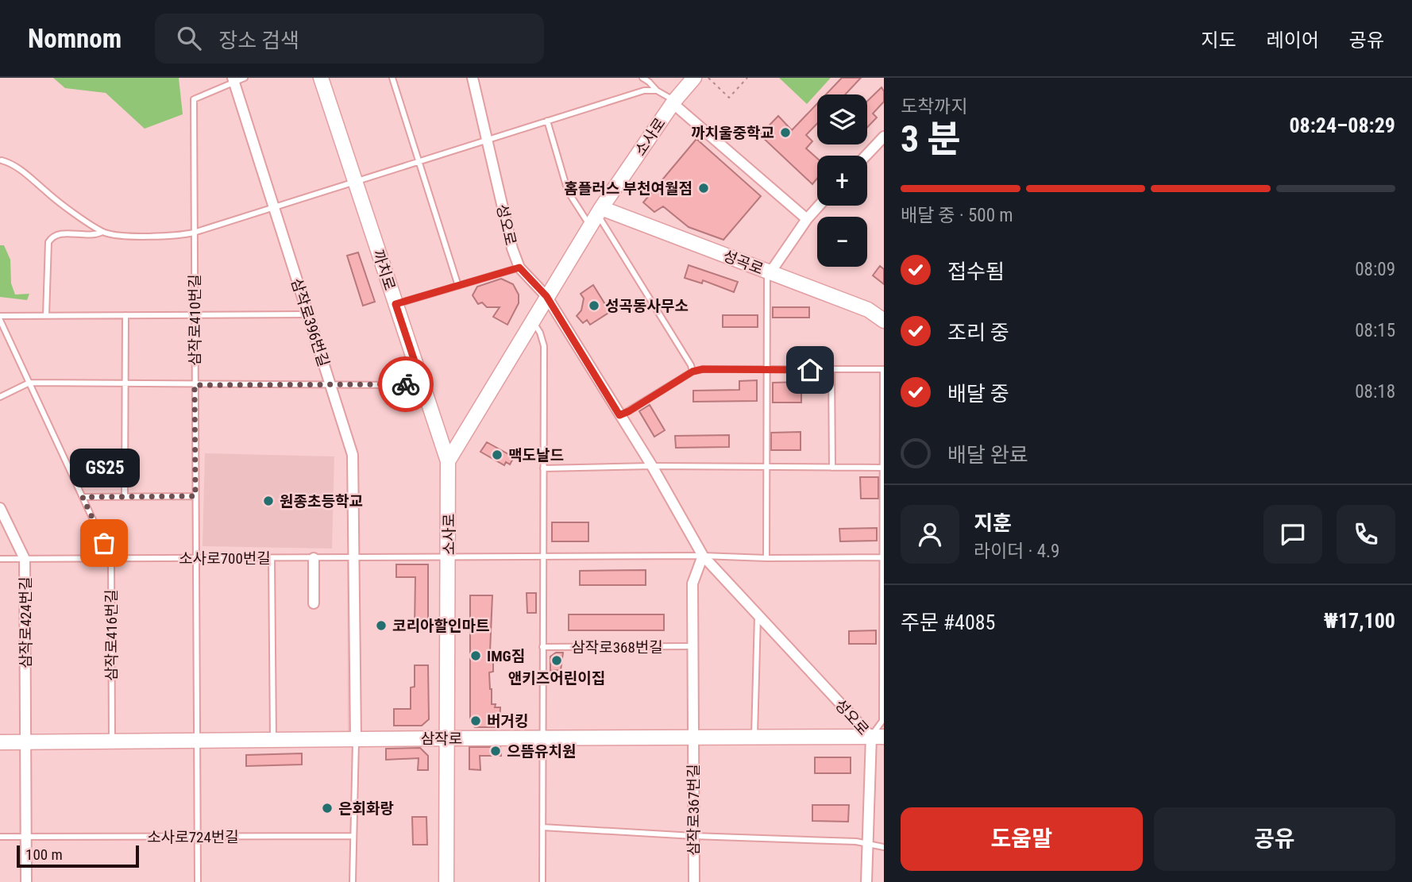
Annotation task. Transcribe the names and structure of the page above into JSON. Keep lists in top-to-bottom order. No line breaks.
{"streets":{"street":["소사로","성오로","성곡로","까치로","삼작로396번길","삼작로424번길","삼작로","삼작로367번길"],"lane":["삼작로410번길","소사로700번길","삼작로416번길","삼작로368번길","소사로724번길"]},"crossings":[["소사로","성오로"],["소사로","성곡로"],["소사로","까치로"],["소사로","소사로700번길"],["소사로","삼작로"],["성오로","소사로700번길"],["성오로","삼작로"],["삼작로410번길","삼작로396번길"],["삼작로410번길","소사로700번길"],["삼작로410번길","삼작로"],["삼작로410번길","소사로724번길"],["삼작로396번길","소사로700번길"],["삼작로396번길","삼작로"],["소사로700번길","삼작로424번길"],["소사로700번길","삼작로416번길"],["삼작로424번길","삼작로"],["삼작로424번길","소사로724번길"],["삼작로416번길","삼작로"],["삼작로","삼작로367번길"]],"places":["까치울중학교","홈플러스 부천여월점","성곡동사무소","맥도날드","원종초등학교","GS25","코리아할인마트","IMG짐","앤키즈어린이집","버거킹","으뜸유치원","은회화랑"],"scale_bar":"100 m","page":{"header":"Nomnom","search":"장소 검색","nav":["지도","레이어","공유"],"heading":["3 분","도착까지","08:24–08:29"],"panel":["지훈","라이더 · 4.9","주문 #4085","₩17,100"],"map_buttons":["+","−"],"bar":"배달 중 · 500 m","list":[["접수됨","08:09"],["조리 중","08:15"],["배달 중","08:18"],"배달 완료"],"bubble":"GS25","buttons":["도움말","공유"],"scale":"100 m"}}
